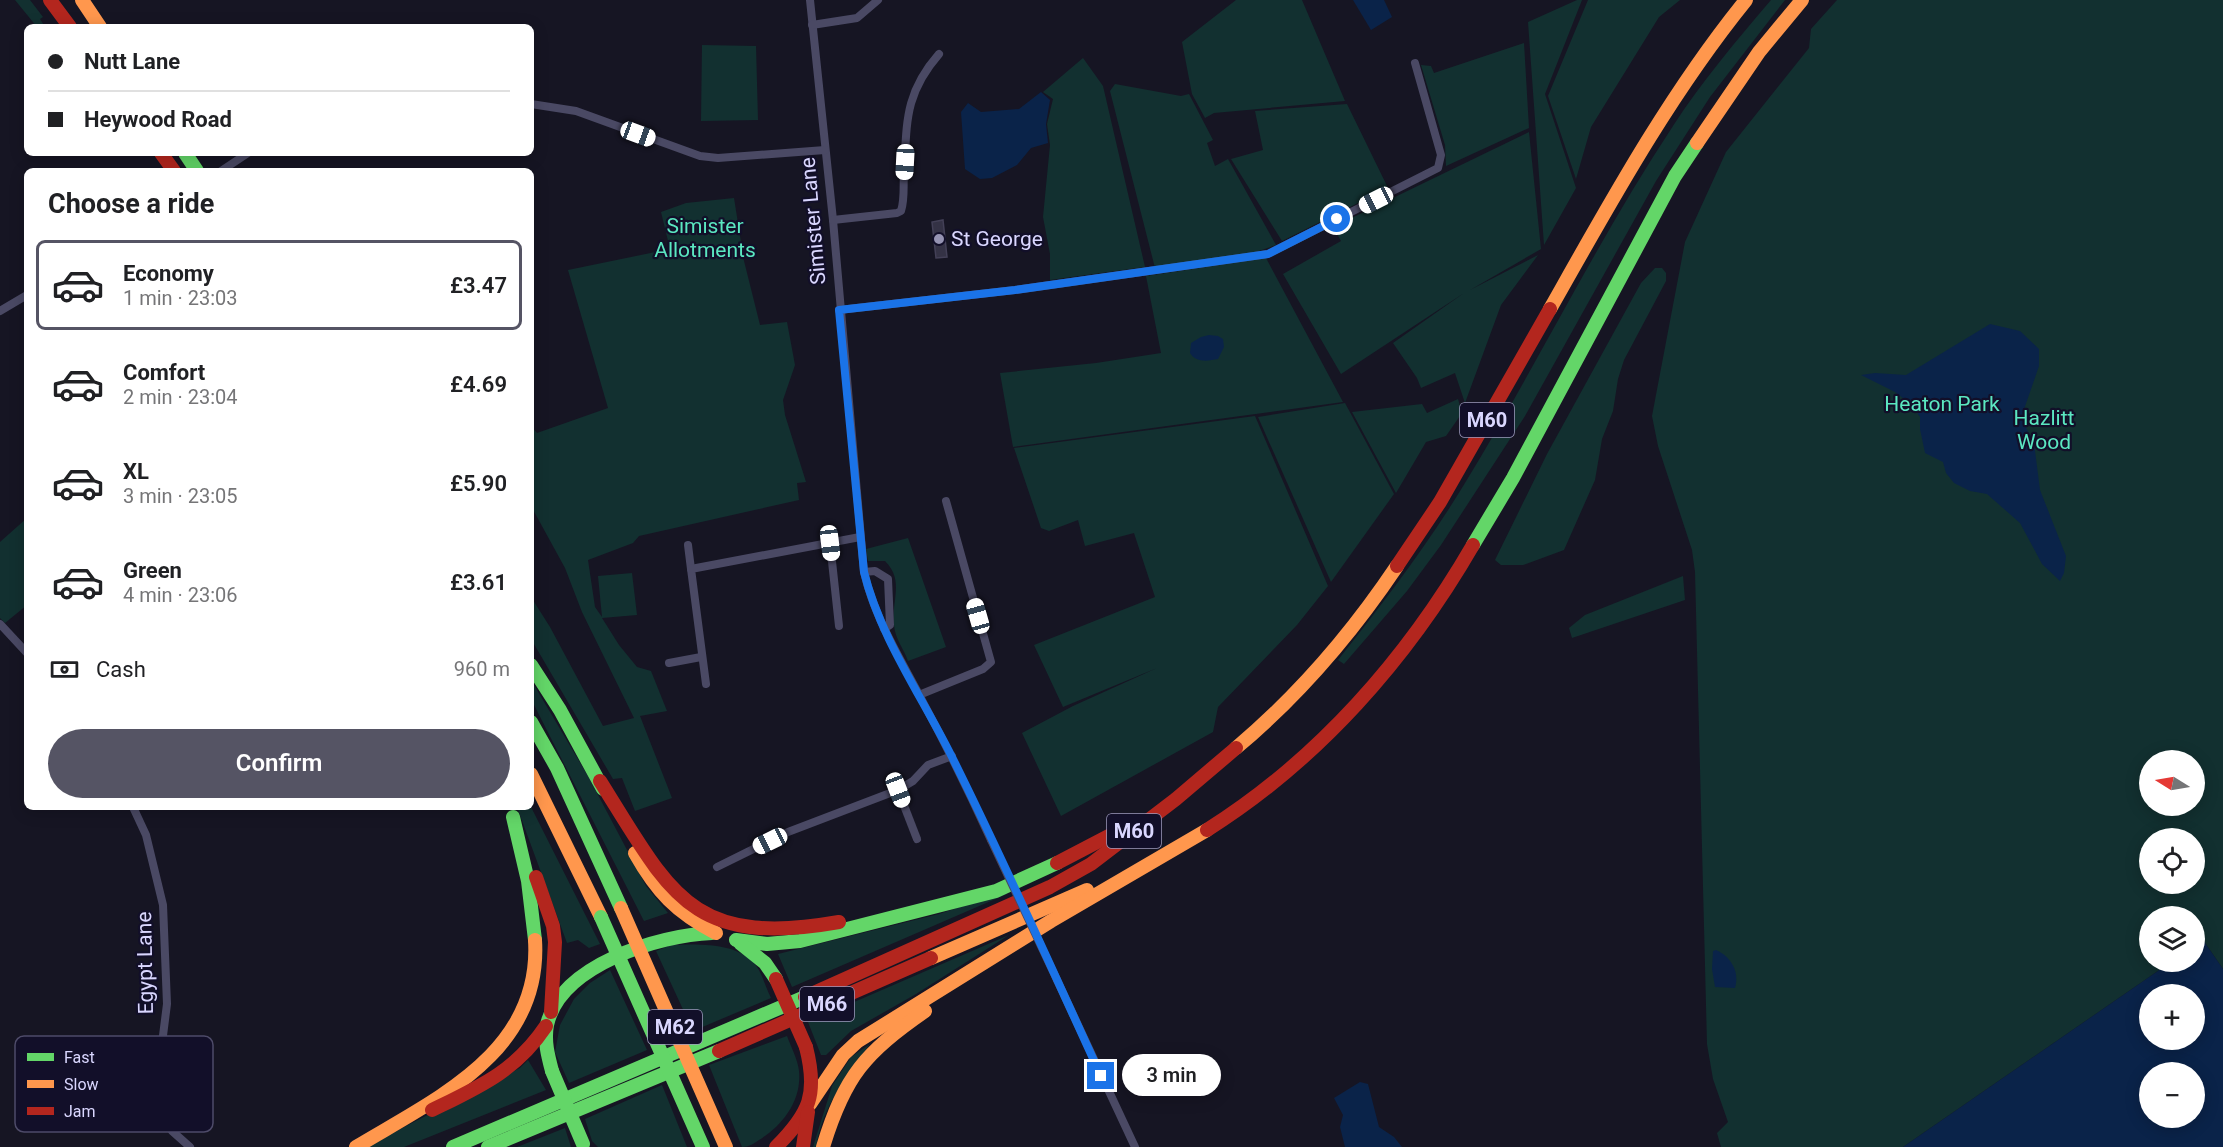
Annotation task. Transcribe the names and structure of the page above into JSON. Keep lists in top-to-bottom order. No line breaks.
{"streets":{"highway":["M60","M66","M62"],"street":["Simister Lane","Egypt Lane"]},"crossings":[["M60","M66"]],"parks":["Simister Allotments","Heaton Park","Hazlitt Wood"],"places":["St George"],"legend":["Fast","Slow","Jam"],"north":"left","page":{"banner":["Nutt Lane","Heywood Road"],"heading":"Choose a ride","list":[{"name":"Economy","note":"1 min · 23:03","value":"£3.47"},{"name":"Comfort","note":"2 min · 23:04","value":"£4.69"},{"name":"XL","note":"3 min · 23:05","value":"£5.90"},{"name":"Green","note":"4 min · 23:06","value":"£3.61"}],"pay":["Cash","960 m"],"buttons":"Confirm","map_buttons":["+","−"],"bubble":"3 min"}}
